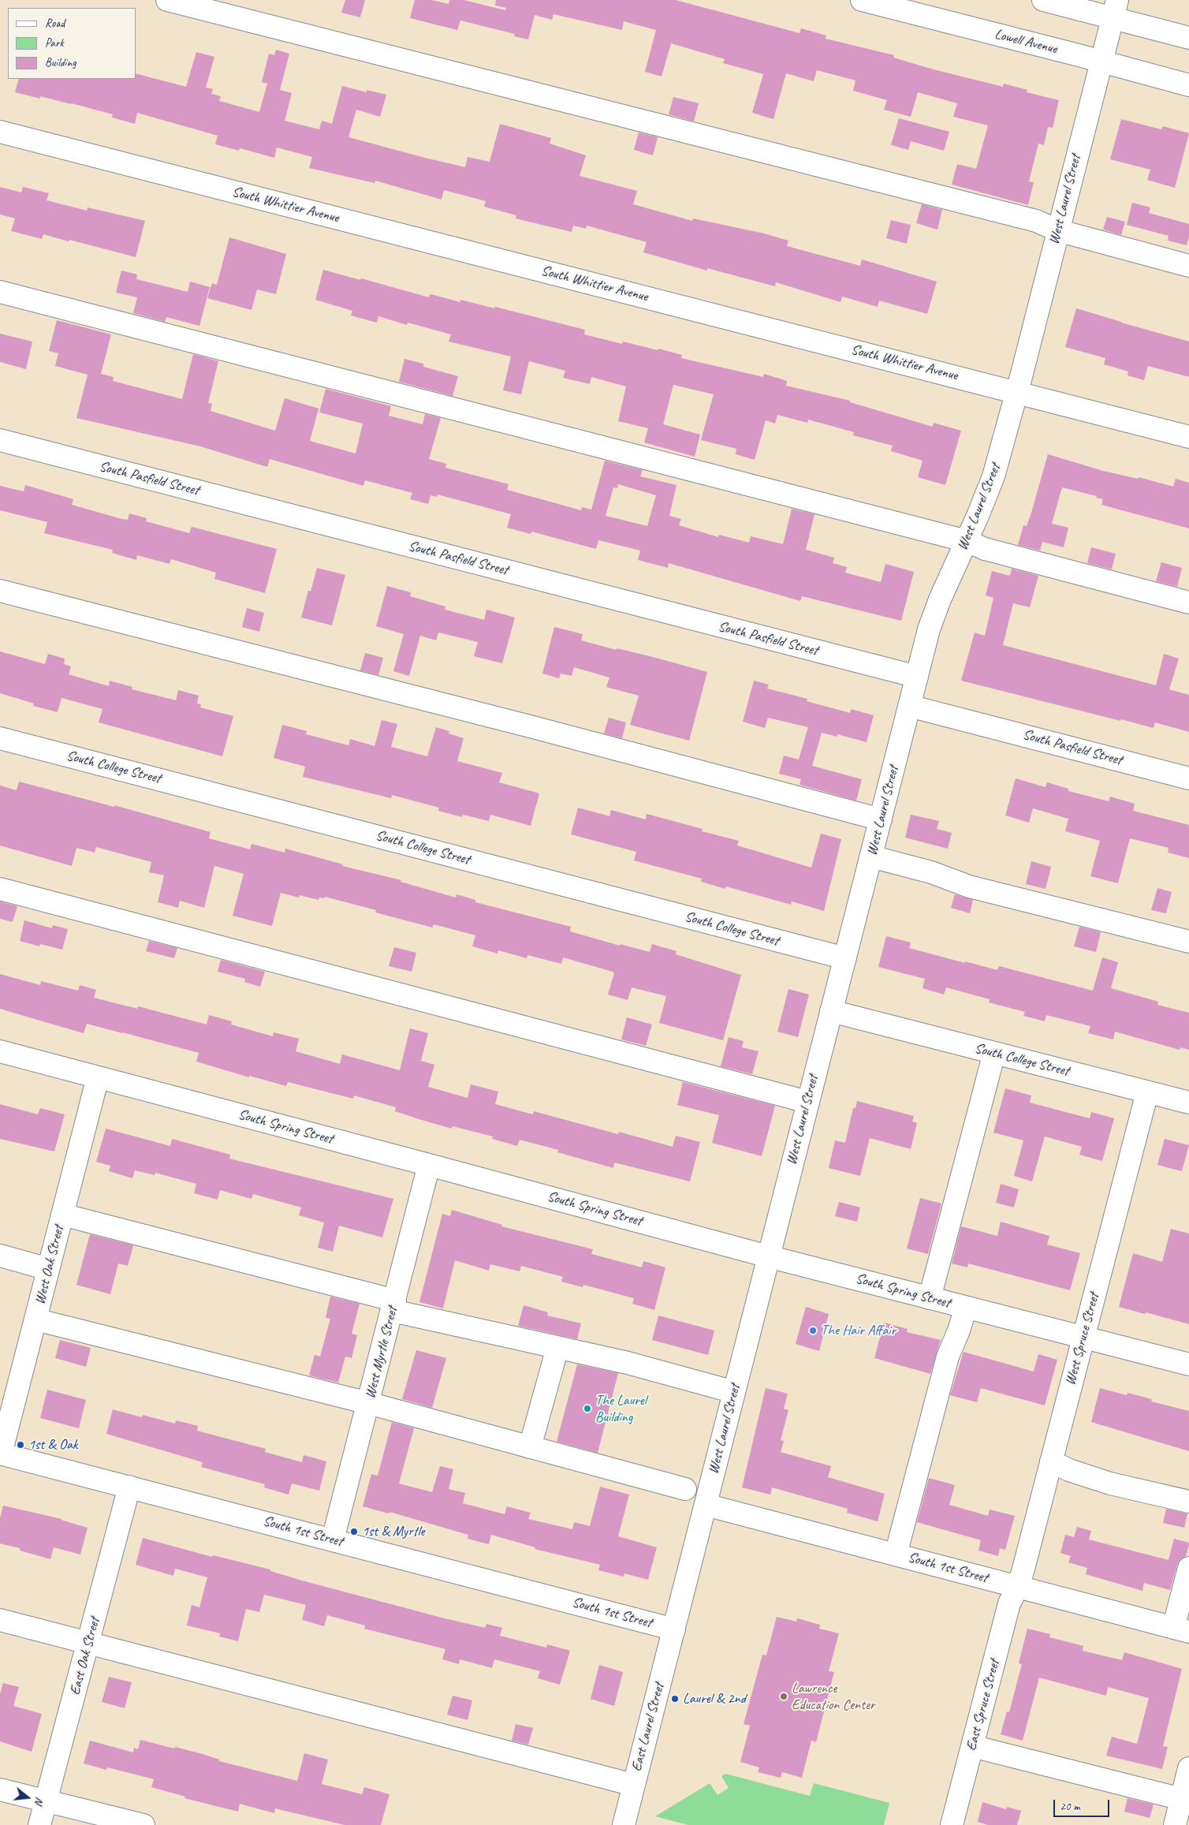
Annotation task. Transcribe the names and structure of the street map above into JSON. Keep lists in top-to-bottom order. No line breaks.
{"streets":{"street":["Lowell Avenue","West Laurel Street","South Whittier Avenue","South Pasfield Street","South College Street","South Spring Street","West Oak Street","West Spruce Street","West Myrtle Street","South 1st Street","East Oak Street","East Spruce Street","East Laurel Street"]},"crossings":[["Lowell Avenue","West Laurel Street"],["West Laurel Street","South Whittier Avenue"],["West Laurel Street","South Pasfield Street"],["West Laurel Street","South College Street"],["West Laurel Street","South Spring Street"],["West Laurel Street","South 1st Street"],["West Laurel Street","East Laurel Street"],["South College Street","West Spruce Street"],["South Spring Street","West Oak Street"],["South Spring Street","West Spruce Street"],["South Spring Street","West Myrtle Street"],["West Oak Street","South 1st Street"],["West Spruce Street","South 1st Street"],["West Spruce Street","East Spruce Street"],["West Myrtle Street","South 1st Street"],["South 1st Street","East Oak Street"],["South 1st Street","East Spruce Street"],["South 1st Street","East Laurel Street"]],"places":["The Hair Affair","The Laurel Building","1st & Oak","1st & Myrtle","Lawrence Education Center","Laurel & 2nd"],"legend":["Road","Park","Building"],"scale_bar":"20 m","north":"right"}
